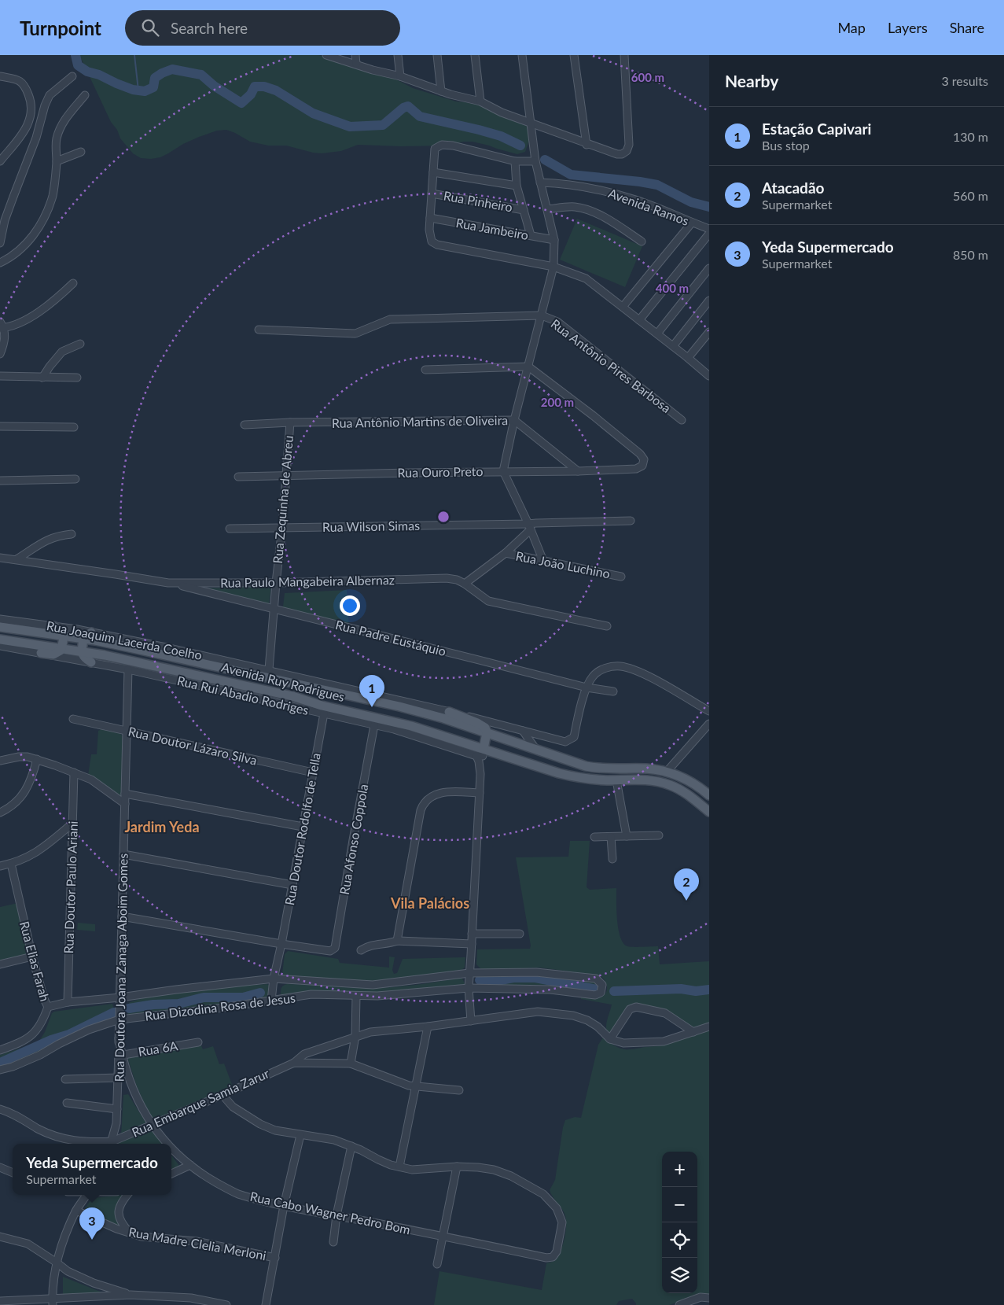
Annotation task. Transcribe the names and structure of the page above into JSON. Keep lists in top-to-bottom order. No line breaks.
{"streets":{"main road":["Avenida Ruy Rodrigues"],"street":["Rua Pinheiro","Avenida Ramos","Rua Jambeiro","Rua Antônio Pires Barbosa","Rua Antônio Martins de Oliveira","Rua Ouro Preto","Rua Zequinha de Abreu","Rua Wilson Simas","Rua João Luchino","Rua Paulo Mangabeira Albernaz","Rua Padre Eustáquio","Rua Joaquim Lacerda Coelho","Rua Rui Abadio Rodriges","Rua Doutor Lázaro Silva","Rua Doutor Rodolfo de Tella","Rua Afonso Coppola","Rua Doutor Paulo Ariani","Rua Elias Farah","Rua Doutora Joana Zanaga Aboim Gomes","Rua Dizodina Rosa de Jesus","Rua 6A","Rua Embarque Samia Zarur","Rua Cabo Wagner Pedro Bom","Rua Madre Clelia Merloni"]},"crossings":[["Rua Antônio Martins de Oliveira","Rua Ouro Preto"],["Rua Antônio Martins de Oliveira","Rua Zequinha de Abreu"],["Rua Ouro Preto","Rua Zequinha de Abreu"],["Rua Zequinha de Abreu","Rua Wilson Simas"],["Rua Zequinha de Abreu","Rua Paulo Mangabeira Albernaz"],["Rua Zequinha de Abreu","Rua Padre Eustáquio"],["Rua Zequinha de Abreu","Rua Joaquim Lacerda Coelho"],["Rua Paulo Mangabeira Albernaz","Rua Padre Eustáquio"],["Rua Padre Eustáquio","Rua Joaquim Lacerda Coelho"],["Avenida Ruy Rodrigues","Rua Rui Abadio Rodriges"],["Rua Rui Abadio Rodriges","Rua Doutor Rodolfo de Tella"],["Rua Rui Abadio Rodriges","Rua Afonso Coppola"],["Rua Rui Abadio Rodriges","Rua Doutora Joana Zanaga Aboim Gomes"],["Rua Doutor Lázaro Silva","Rua Doutor Rodolfo de Tella"],["Rua Doutor Lázaro Silva","Rua Doutora Joana Zanaga Aboim Gomes"],["Rua Doutor Rodolfo de Tella","Rua Afonso Coppola"],["Rua Doutor Rodolfo de Tella","Rua Dizodina Rosa de Jesus"],["Rua Doutora Joana Zanaga Aboim Gomes","Rua Dizodina Rosa de Jesus"],["Rua Doutora Joana Zanaga Aboim Gomes","Rua 6A"],["Rua Doutora Joana Zanaga Aboim Gomes","Rua Embarque Samia Zarur"],["Rua Doutora Joana Zanaga Aboim Gomes","Rua Cabo Wagner Pedro Bom"],["Rua 6A","Rua Cabo Wagner Pedro Bom"],["Rua Embarque Samia Zarur","Rua Cabo Wagner Pedro Bom"]],"districts":["Jardim Yeda","Vila Palácios"],"page":{"header":"Turnpoint","search":"Search here","nav":["Map","Layers","Share"],"heading":["Nearby","3 results"],"list":[{"mark":"1","name":"Estação Capivari","note":"Bus stop","value":"130 m"},{"mark":"2","name":"Atacadão","note":"Supermarket","value":"560 m"},{"mark":"3","name":"Yeda Supermercado","note":"Supermarket","value":"850 m"}],"pins":["1","2","3"],"popup":["Yeda Supermercado","Supermarket"],"map_buttons":["+","−"]},"rings":["600 m","400 m","200 m"]}
